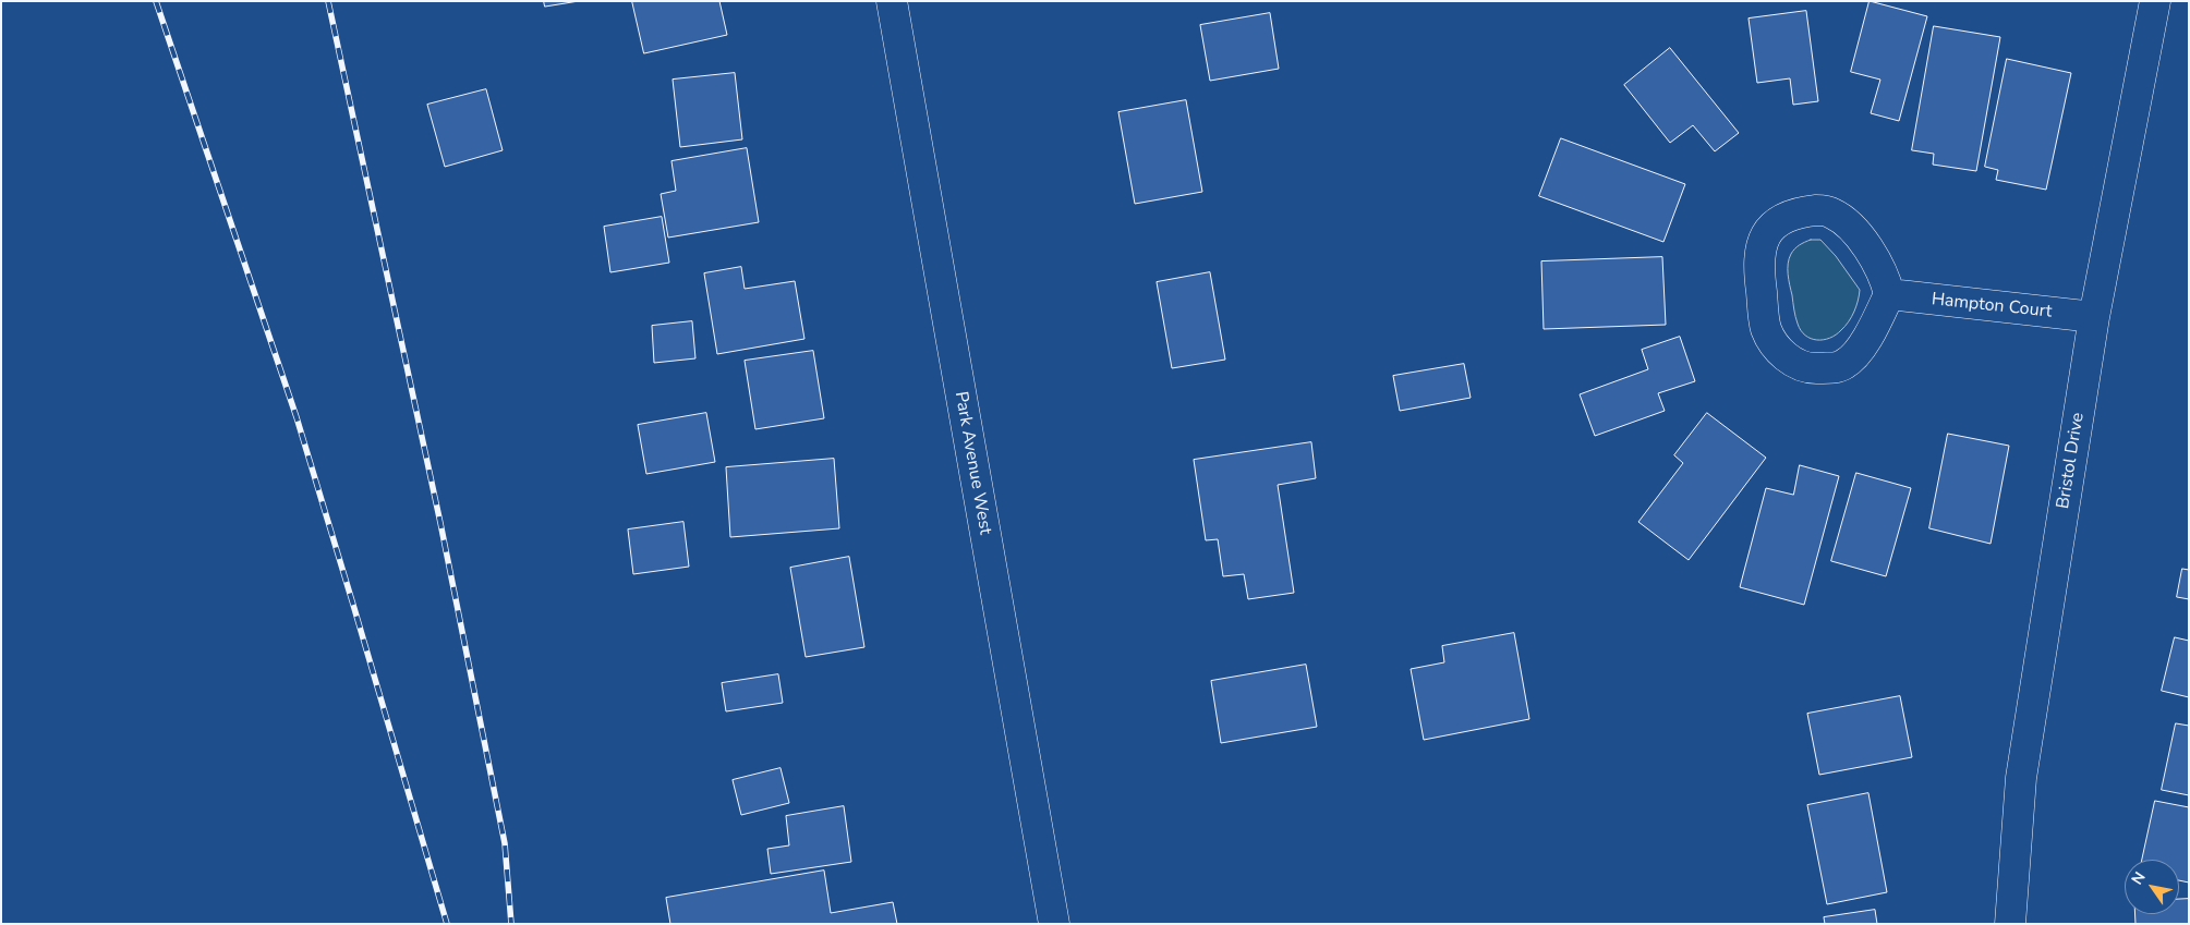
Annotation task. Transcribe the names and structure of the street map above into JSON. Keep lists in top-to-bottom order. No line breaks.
{"streets":{"street":["Hampton Court","Bristol Drive","Park Avenue West"]},"crossings":[["Hampton Court","Bristol Drive"]],"north":"top left"}
